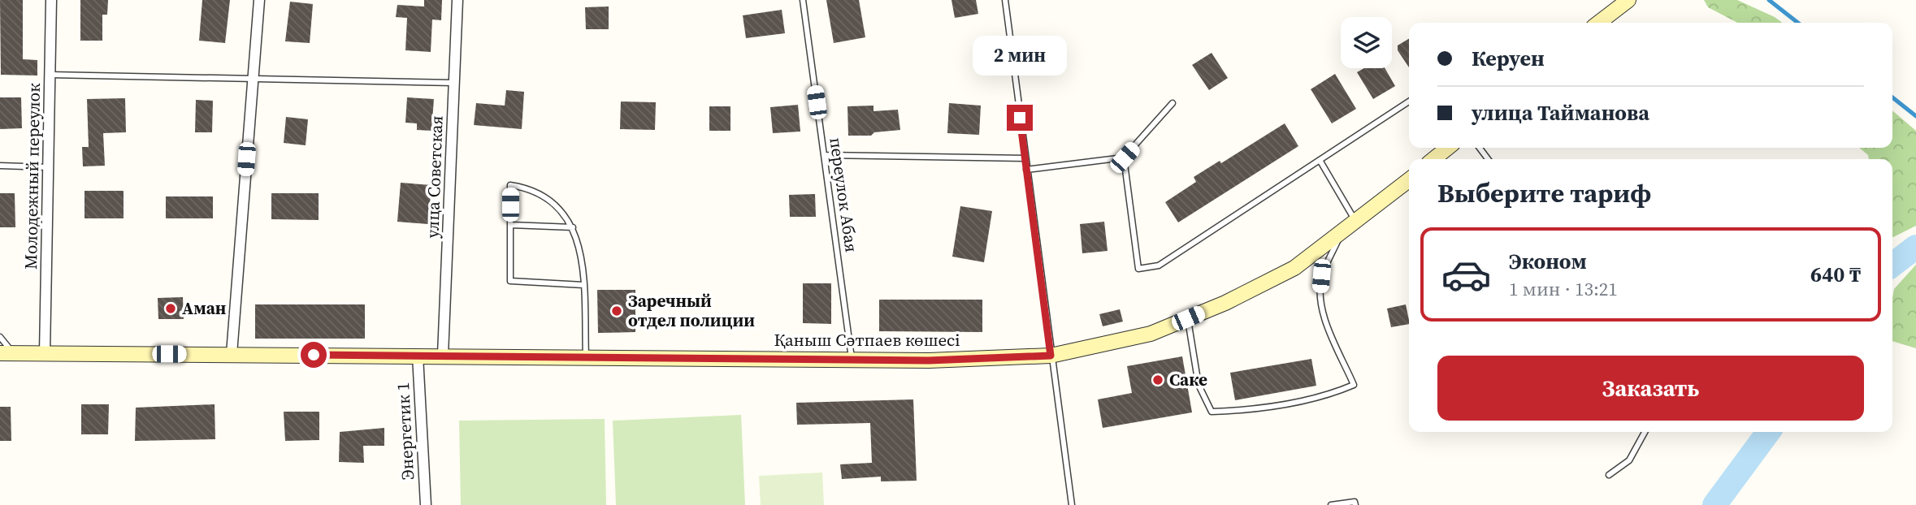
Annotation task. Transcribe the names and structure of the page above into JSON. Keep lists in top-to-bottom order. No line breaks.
{"streets":{"street":["Молодежный переулок","улца Советская","Қаныш Сәтпаев көшесі","Энергетик 1"],"lane":["переулок Абая"]},"crossings":[["Молодежный переулок","Қаныш Сәтпаев көшесі"],["улца Советская","Қаныш Сәтпаев көшесі"],["переулок Абая","Қаныш Сәтпаев көшесі"],["Қаныш Сәтпаев көшесі","Энергетик 1"]],"places":["Аман","Заречный отдел полиции","Саке"],"page":{"banner":["Керуен","улица Тайманова"],"bubble":"2 мин","heading":"Выберите тариф","list":[{"name":"Эконом","note":"1 мин · 13:21","value":"640 ₸"}],"buttons":"Заказать"}}
